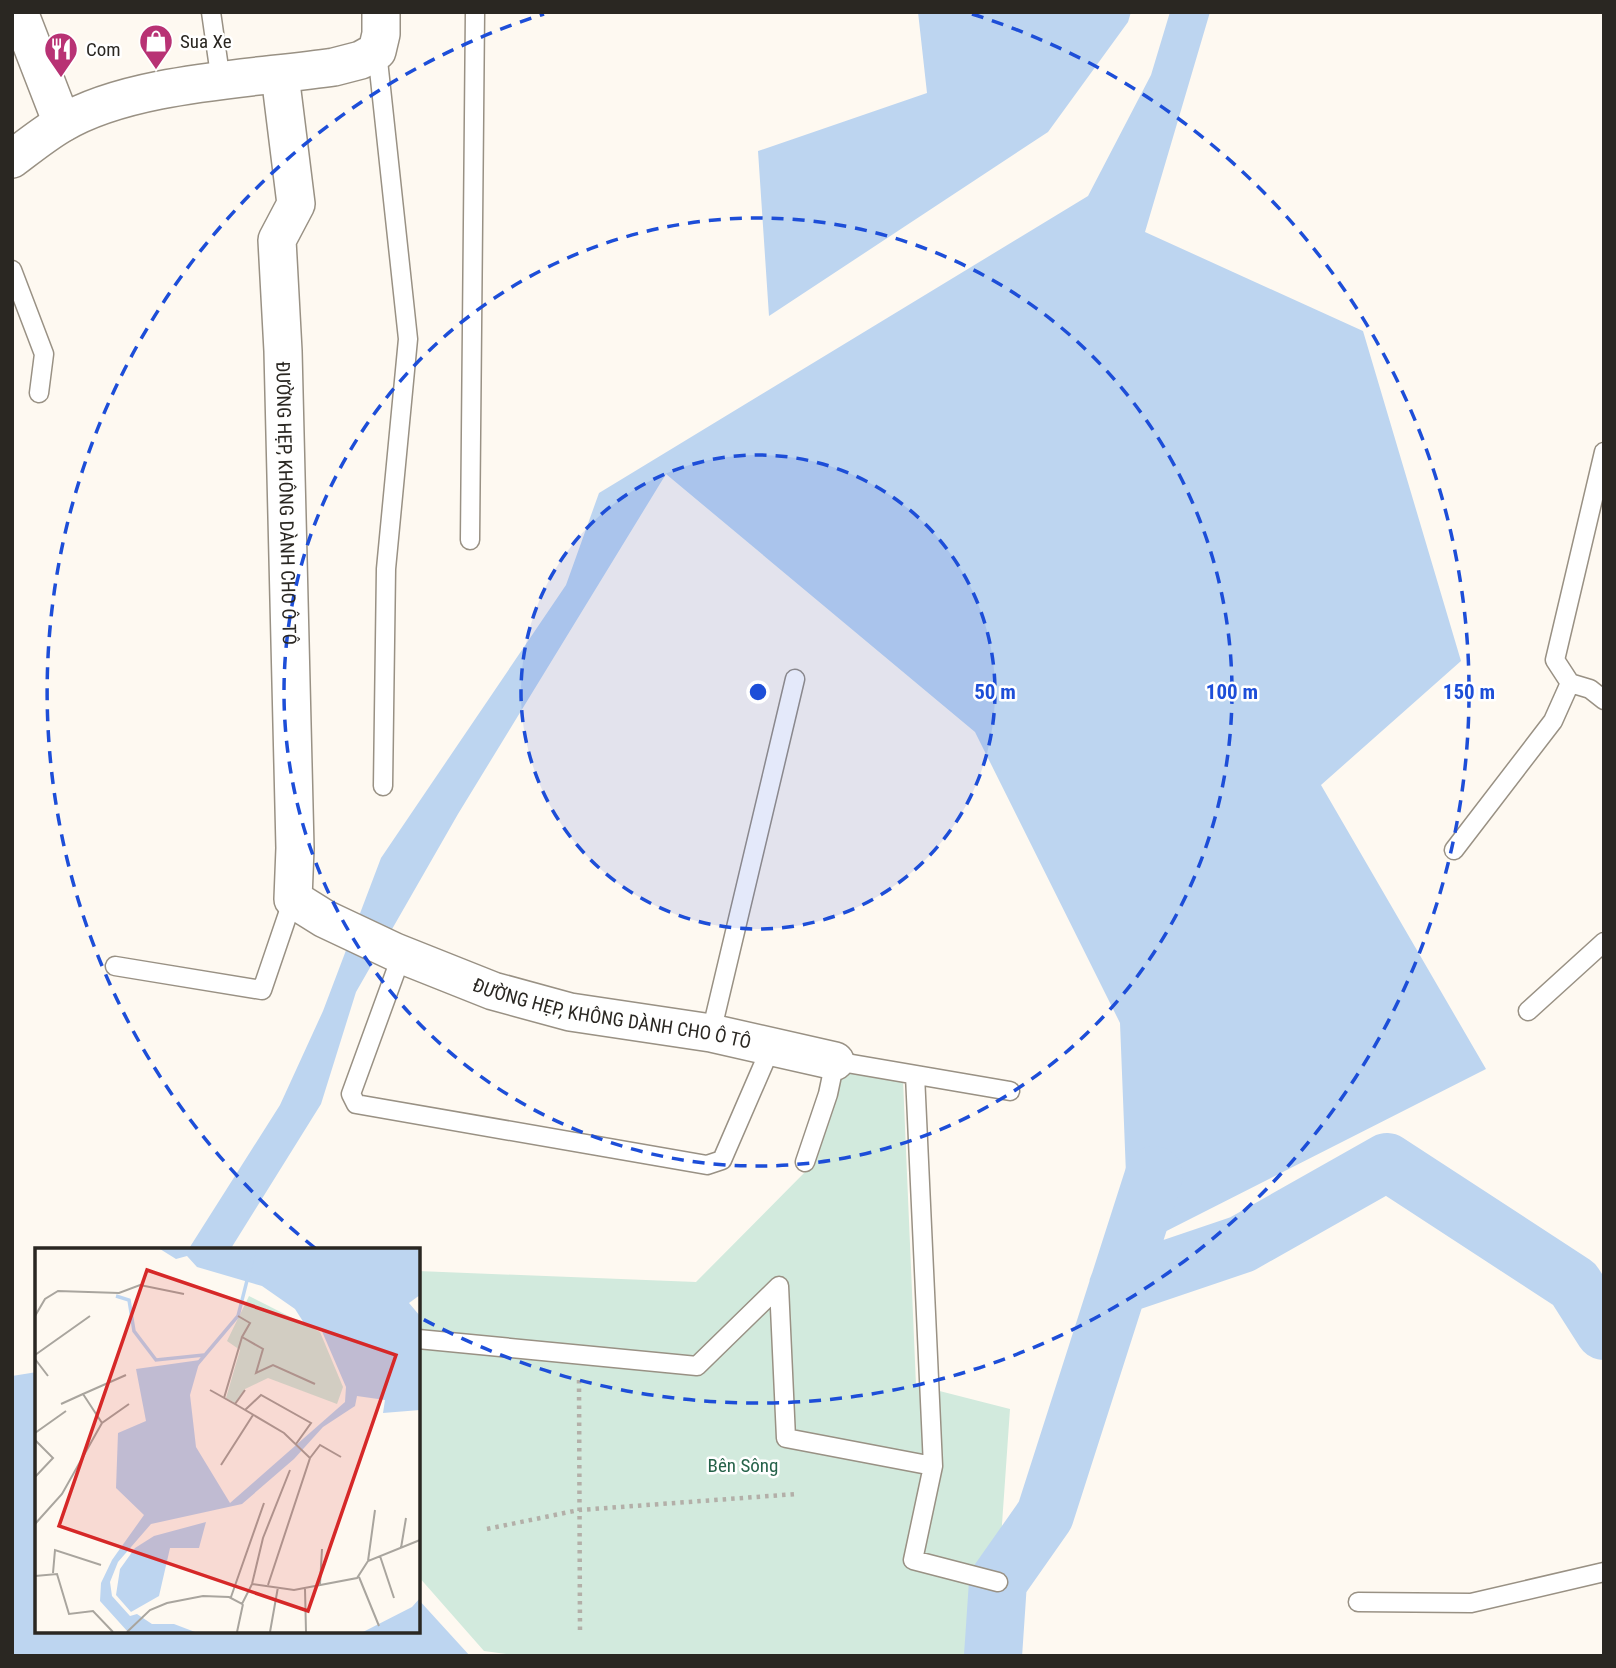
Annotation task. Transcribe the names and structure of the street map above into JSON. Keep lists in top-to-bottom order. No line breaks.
{"streets":{"street":["ĐƯỜNG HẸP, KHÔNG DÀNH CHO Ô TÔ"]},"parks":["Bên Sông"],"places":{"shop":["Sua Xe"],"restaurant":["Com"]},"rings":["50 m","100 m","150 m"]}
